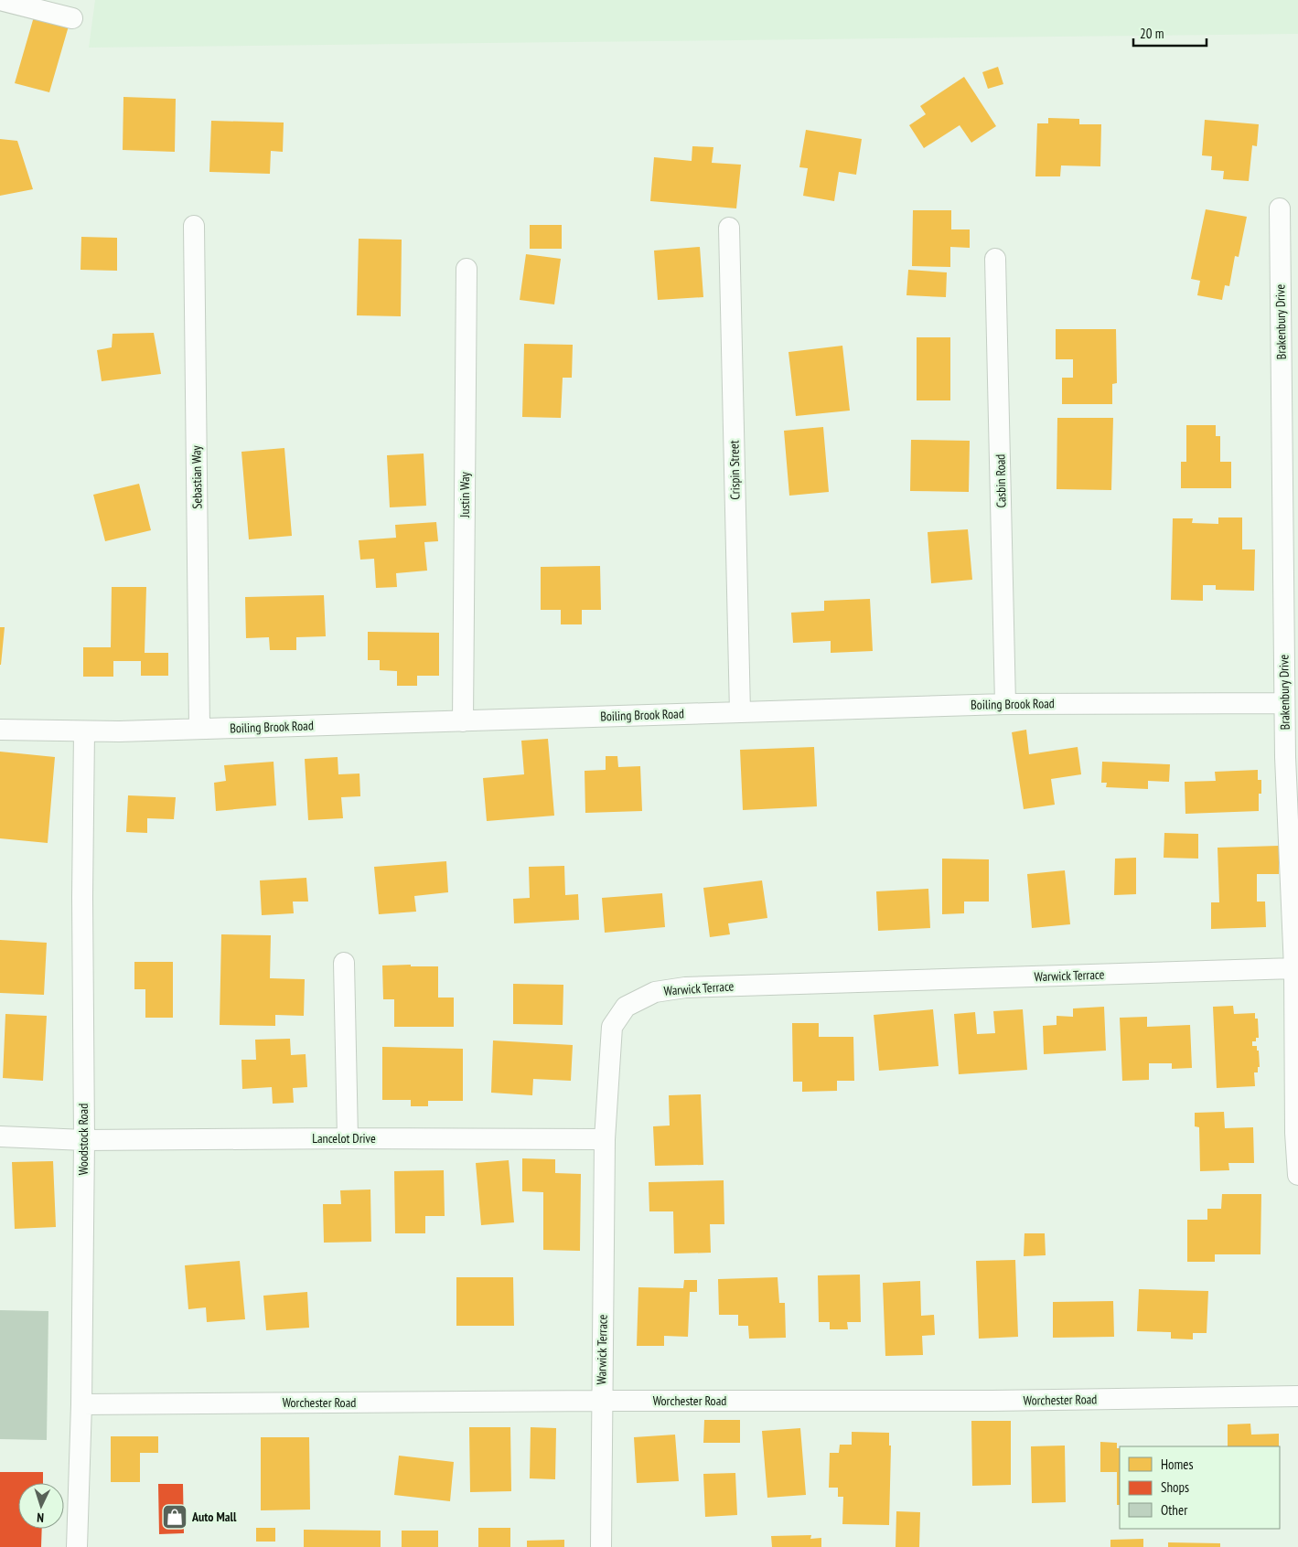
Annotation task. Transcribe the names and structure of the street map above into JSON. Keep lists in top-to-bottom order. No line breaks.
{"streets":{"street":["Brakenbury Drive","Crispin Street","Sebastian Way","Casbin Road","Justin Way","Boiling Brook Road","Warwick Terrace","Lancelot Drive","Woodstock Road","Worchester Road"]},"crossings":[["Brakenbury Drive","Boiling Brook Road"],["Brakenbury Drive","Warwick Terrace"],["Crispin Street","Boiling Brook Road"],["Sebastian Way","Boiling Brook Road"],["Casbin Road","Boiling Brook Road"],["Justin Way","Boiling Brook Road"],["Boiling Brook Road","Woodstock Road"],["Warwick Terrace","Lancelot Drive"],["Warwick Terrace","Worchester Road"],["Lancelot Drive","Woodstock Road"],["Woodstock Road","Worchester Road"]],"places":{"shop":["Auto Mall"]},"legend":["Homes","Shops","Other"],"scale_bar":"20 m","north":"bottom"}
